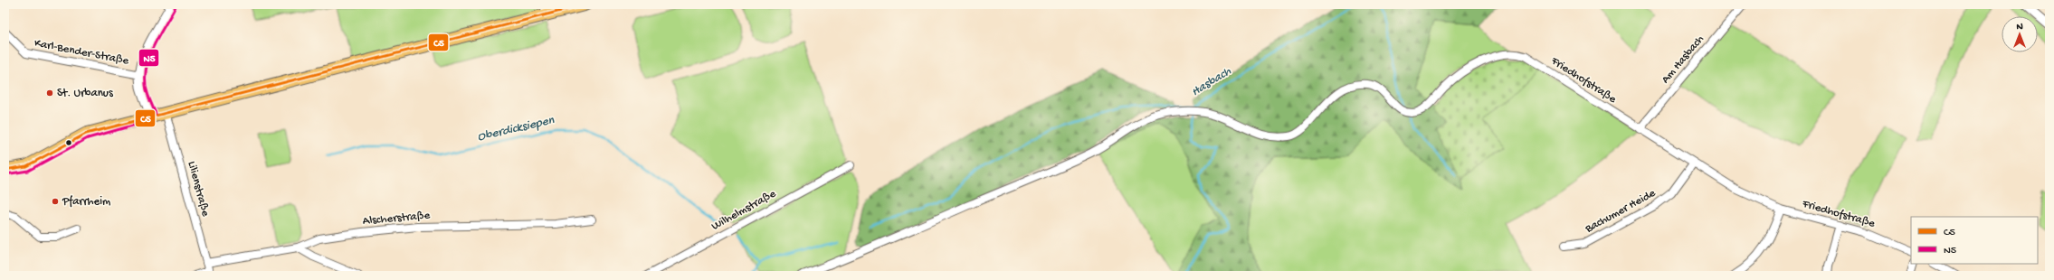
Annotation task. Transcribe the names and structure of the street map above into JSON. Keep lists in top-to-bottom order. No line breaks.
{"streets":{"street":["Karl-Bender-Straße","Am Hasbach","Friedhofstraße","Lilienstraße","Wilhelmstraße","Bachumer Heide","Alscherstraße"]},"crossings":[["Am Hasbach","Friedhofstraße"],["Friedhofstraße","Bachumer Heide"],["Lilienstraße","Alscherstraße"]],"water":["Hasbach","Oberdicksiepen"],"places":["St. Urbanus","Pfarrheim"],"lines":["transit line C5","transit line N5"],"legend":["C5","N5"],"north":"top"}
